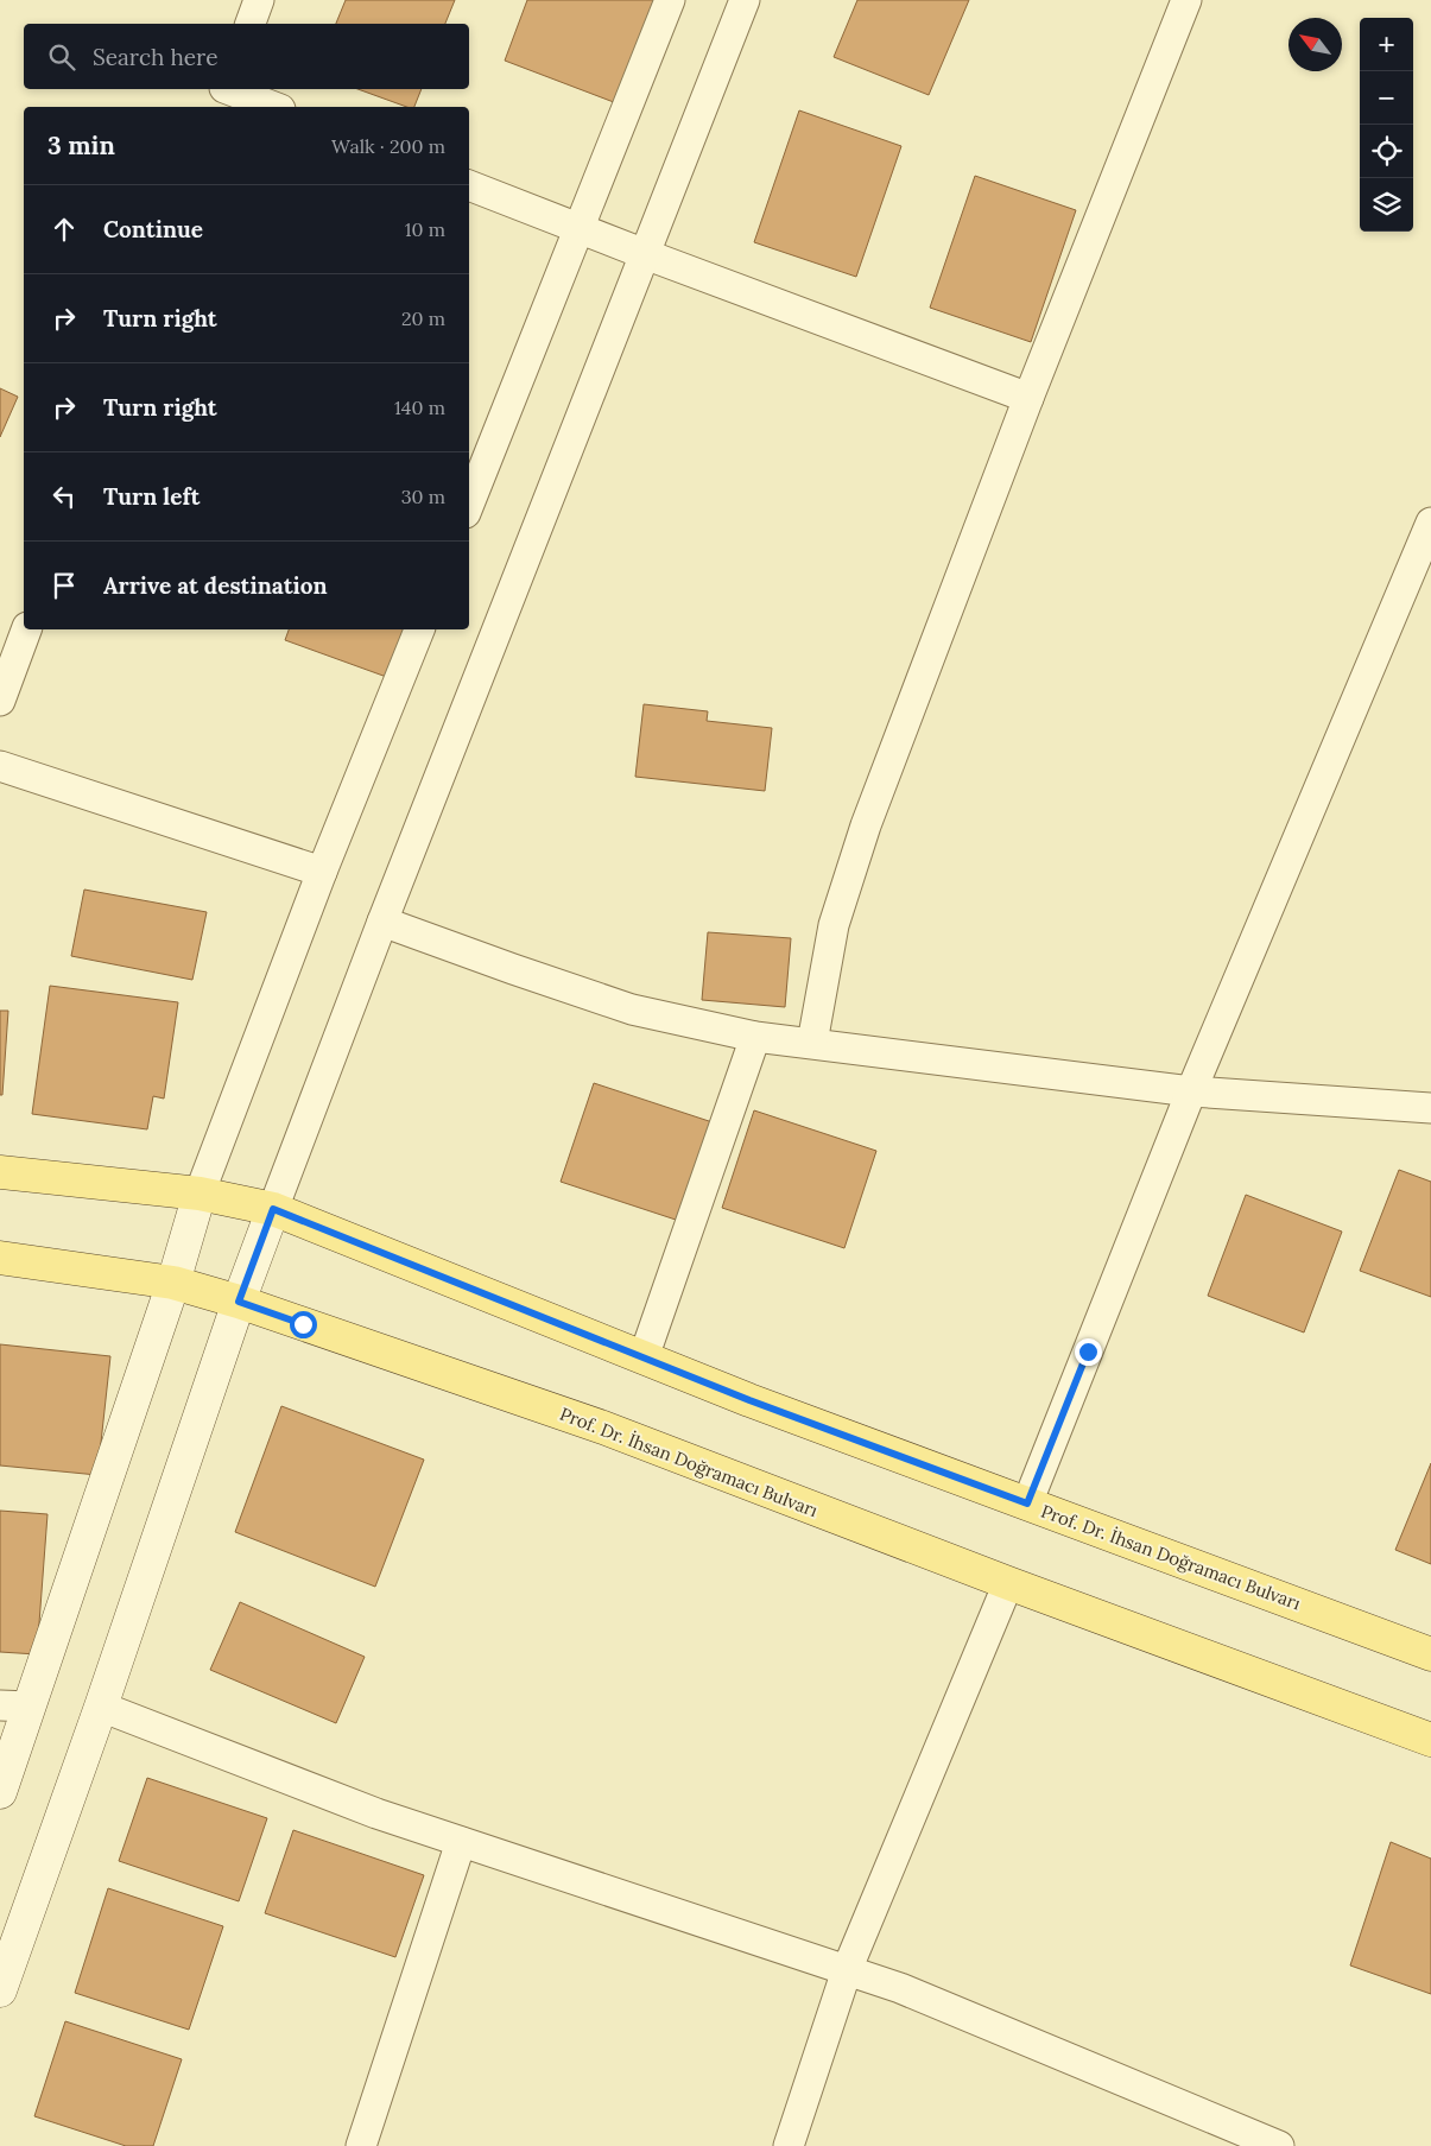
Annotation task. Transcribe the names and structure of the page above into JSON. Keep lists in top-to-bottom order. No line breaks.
{"streets":{"main road":["Prof. Dr. İhsan Doğramacı Bulvarı"]},"north":"top left","page":{"map_buttons":["+","−"],"search":"Search here","heading":["3 min","Walk · 200 m"],"list":[["Continue","10 m"],["Turn right","20 m"],["Turn right","140 m"],["Turn left","30 m"],"Arrive at destination"]}}
